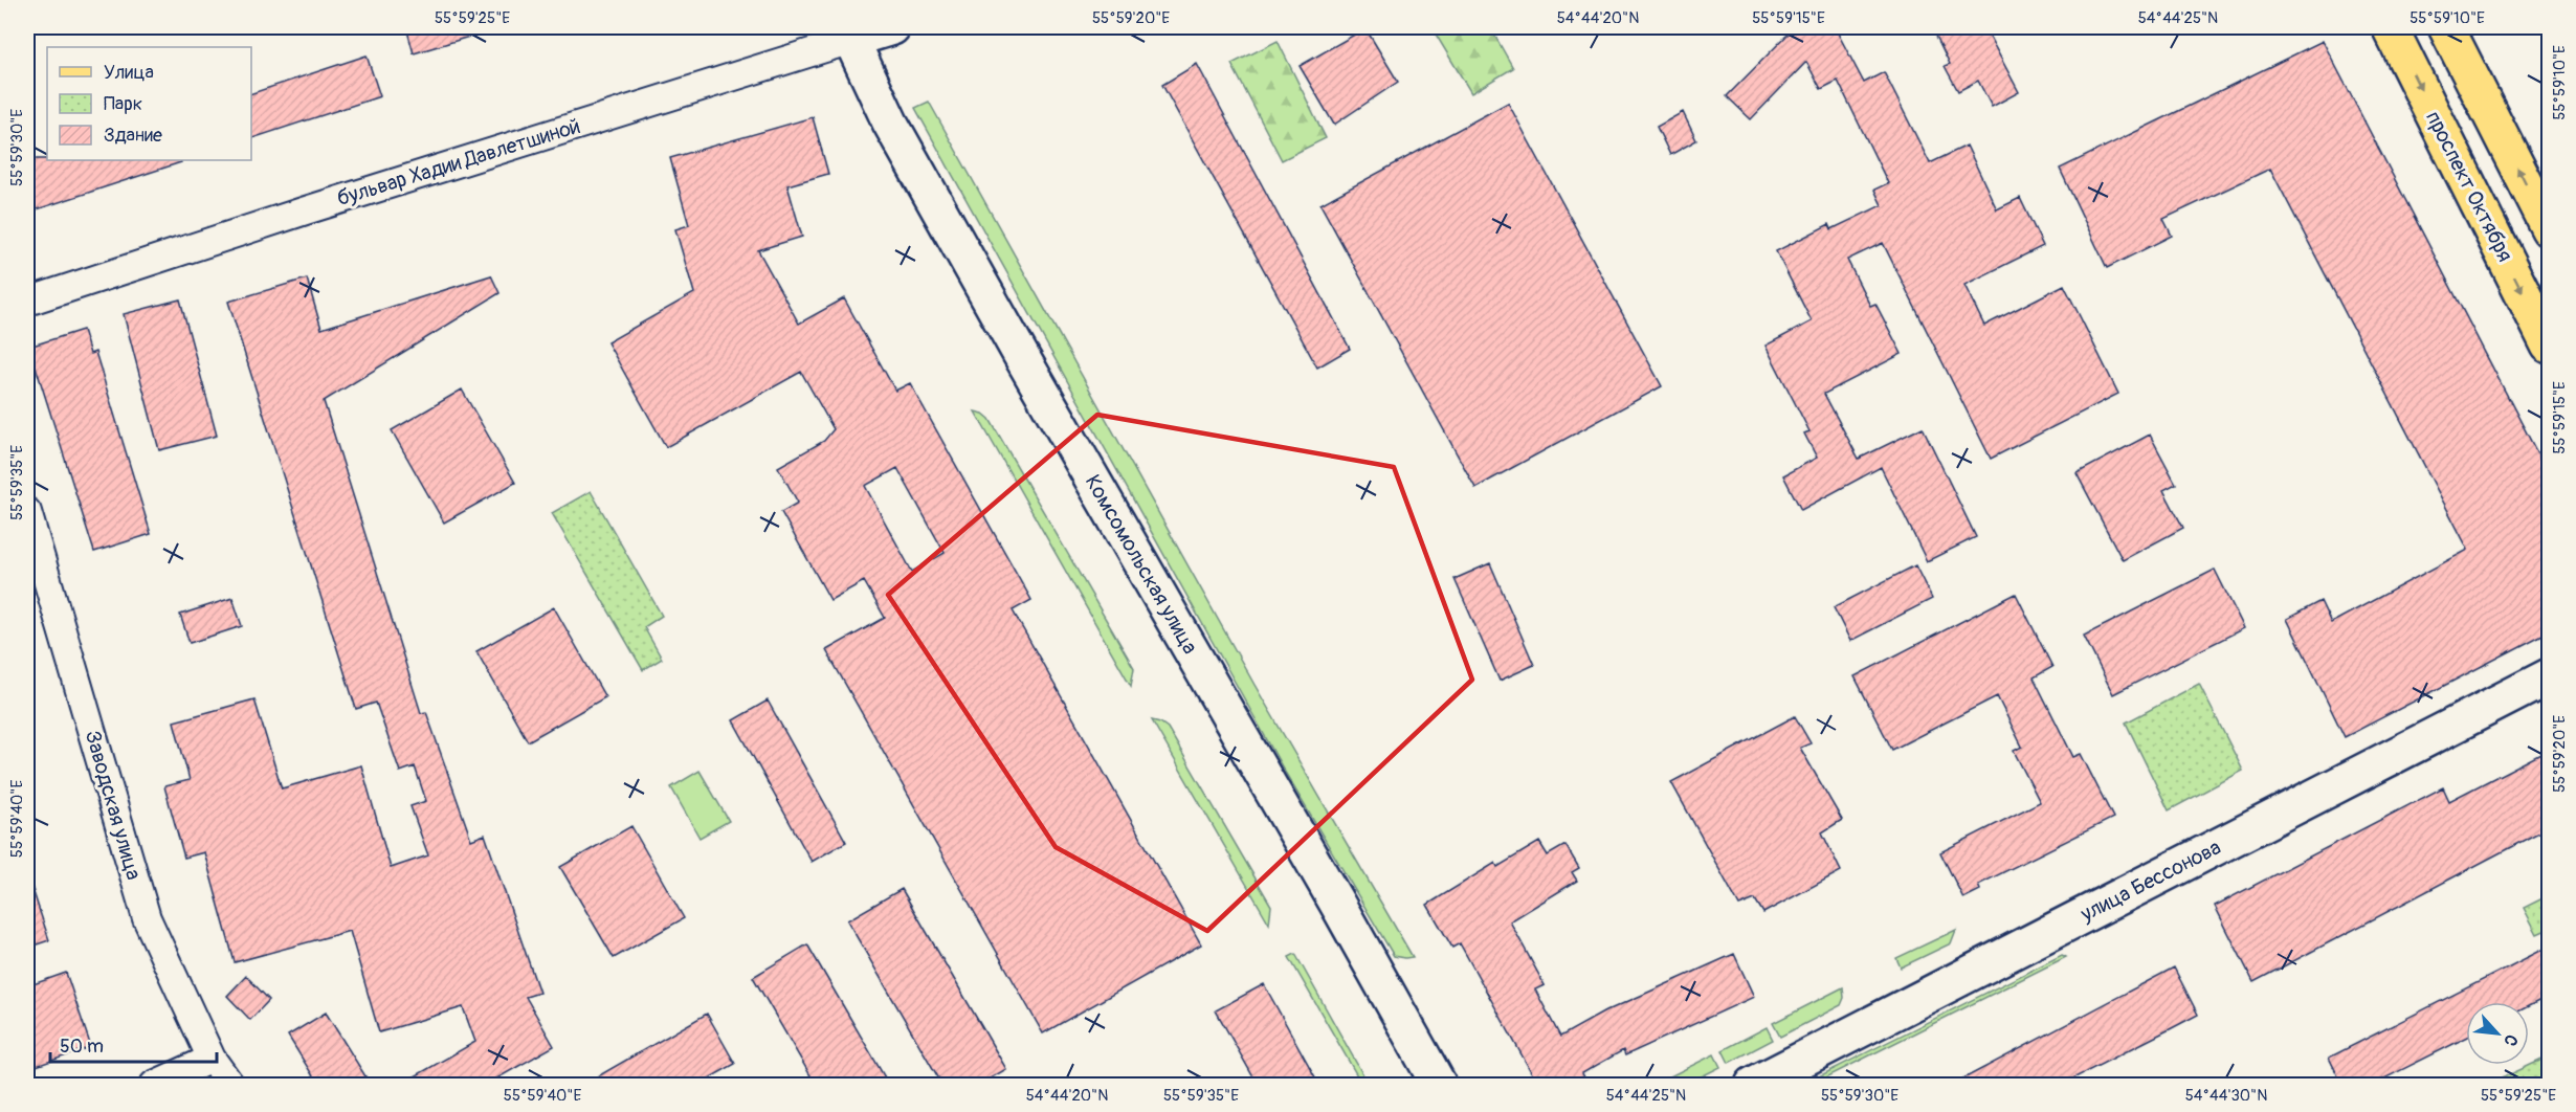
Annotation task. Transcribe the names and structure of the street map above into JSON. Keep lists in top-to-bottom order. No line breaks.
{"streets":{"main road":["бульвар Хадии Давлетшиной","проспект Октября","Комсомольская улица","улица Бессонова"],"street":["Заводская улица"]},"crossings":[["бульвар Хадии Давлетшиной","Комсомольская улица"]],"legend":["Улица","Парк","Здание"],"scale_bar":"50 m","north":"bottom right","coordinates":["55°59'25\"E","55°59'20\"E","54°44'20\"N","55°59'15\"E","54°44'25\"N","55°59'10\"E","55°59'30\"E","55°59'35\"E","55°59'40\"E","54°44'30\"N"]}
